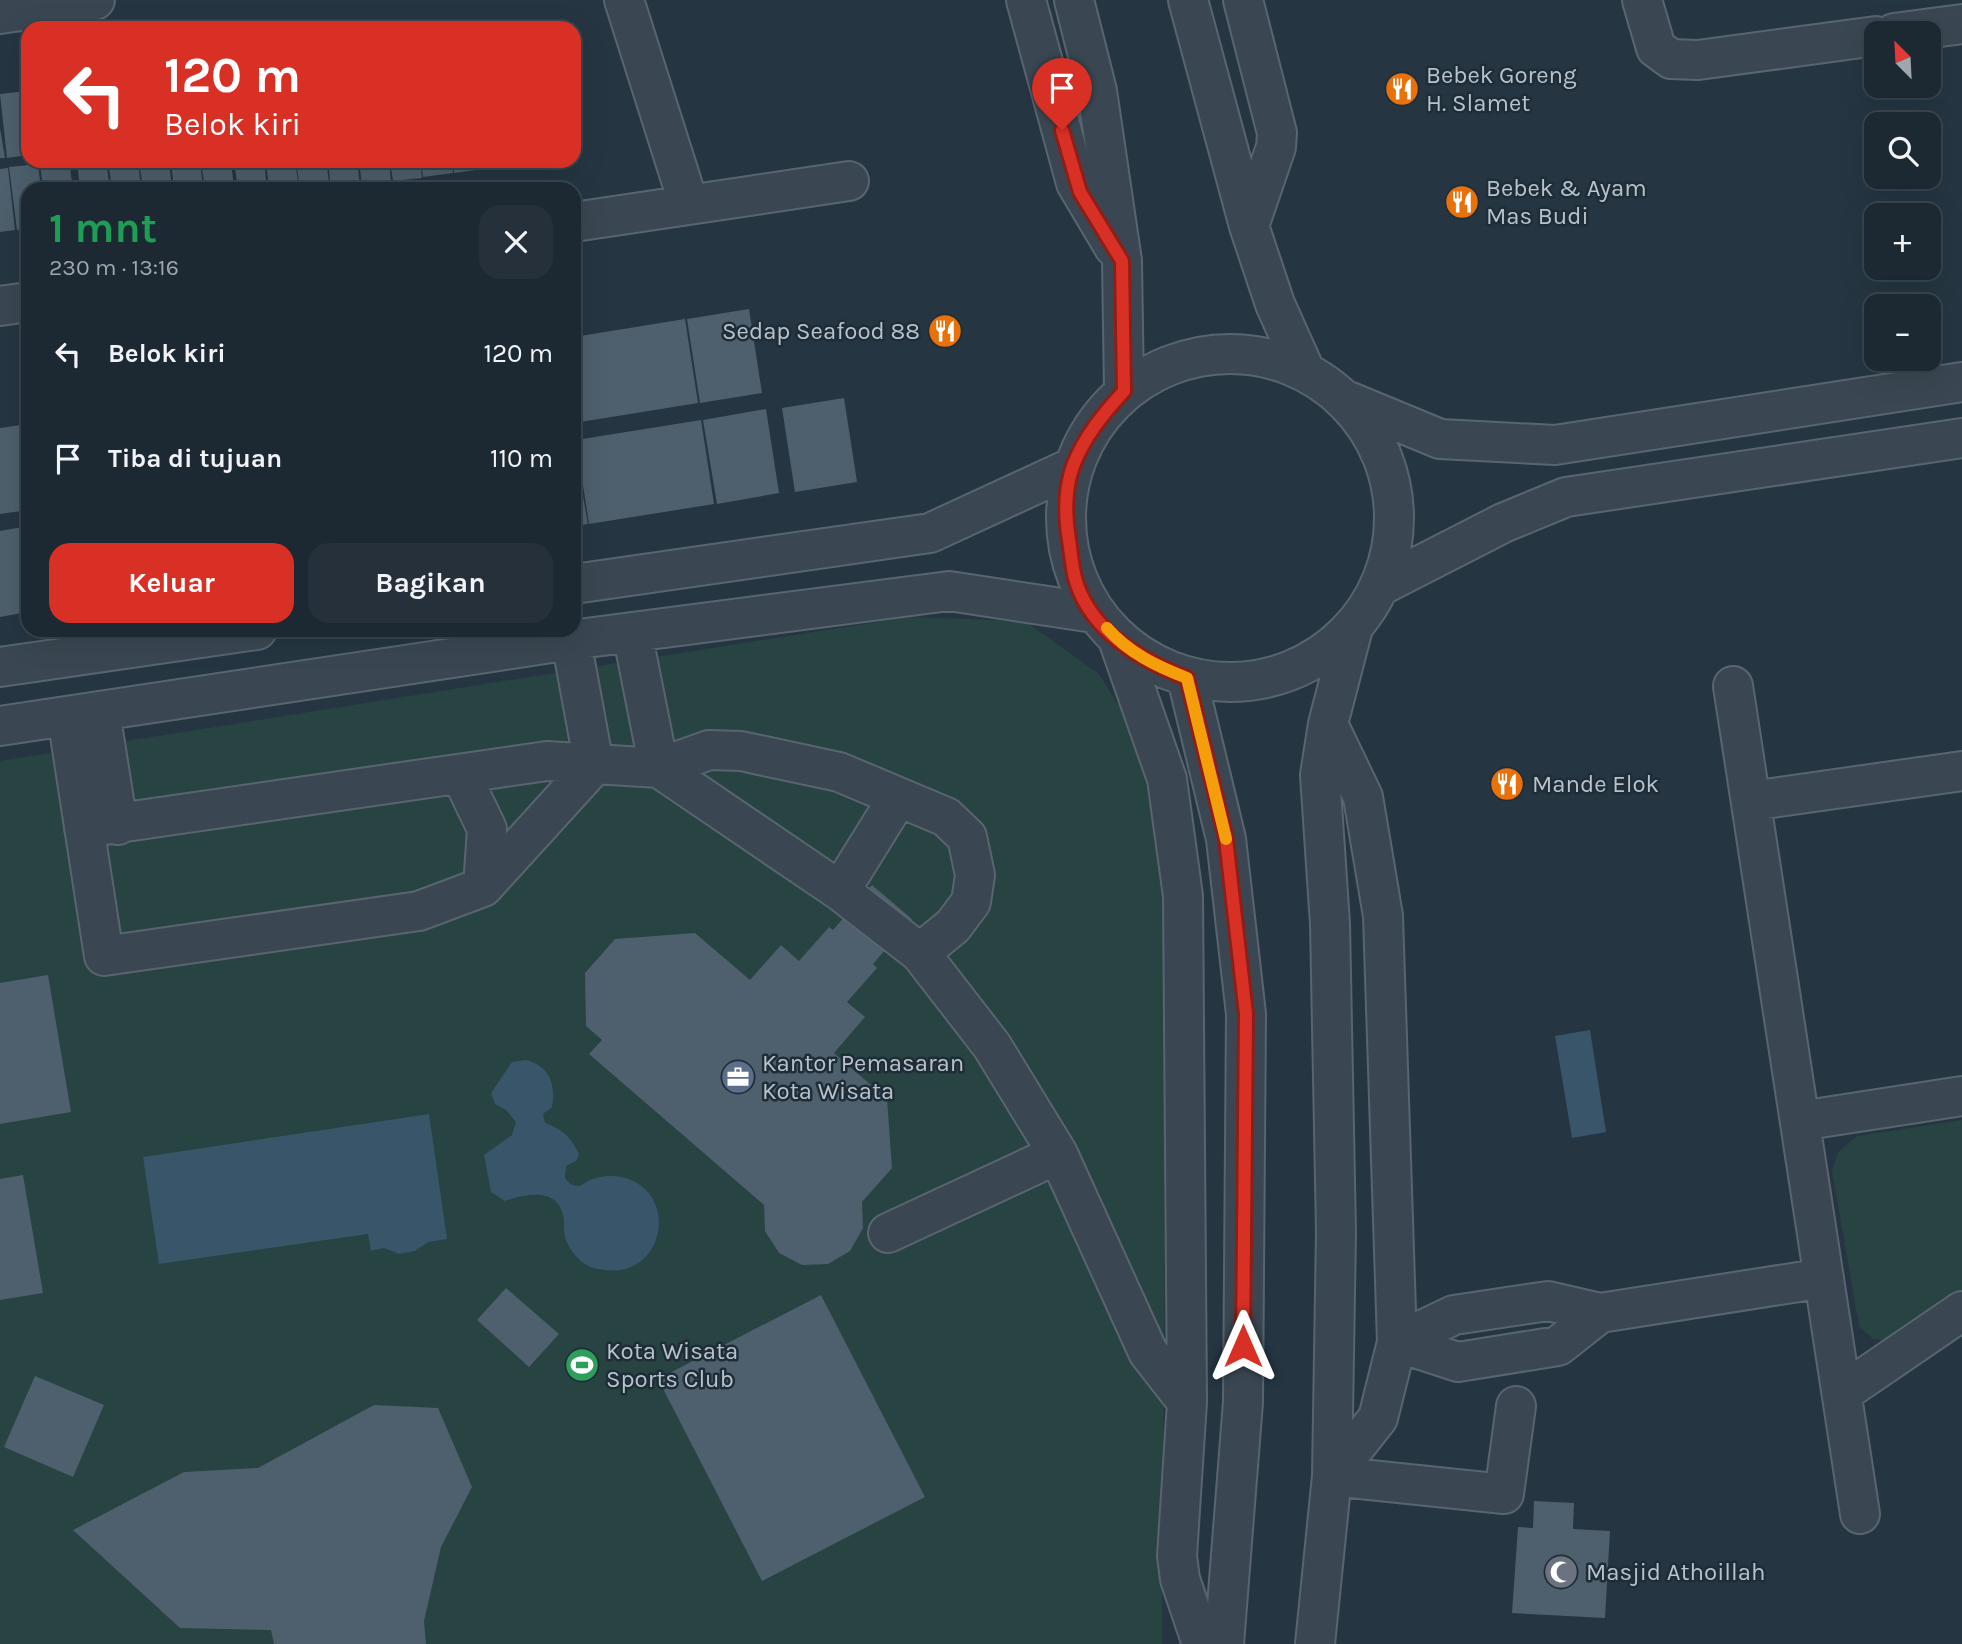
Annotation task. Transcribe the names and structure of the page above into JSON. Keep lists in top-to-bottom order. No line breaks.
{"places":{"restaurant":["Bebek Goreng H. Slamet","Bebek & Ayam Mas Budi","Sedap Seafood 88","Mande Elok"],"office":["Kantor Pemasaran Kota Wisata"],"sports":["Kota Wisata Sports Club"],"mosque":["Masjid Athoillah"]},"north":"top left","page":{"map_buttons":["+","−"],"turn":["120 m","Belok kiri"],"heading":["1 mnt","230 m · 13:16"],"list":[{"name":"Belok kiri","value":"120 m"},{"name":"Tiba di tujuan","value":"110 m"}],"buttons":["Keluar","Bagikan"]}}
